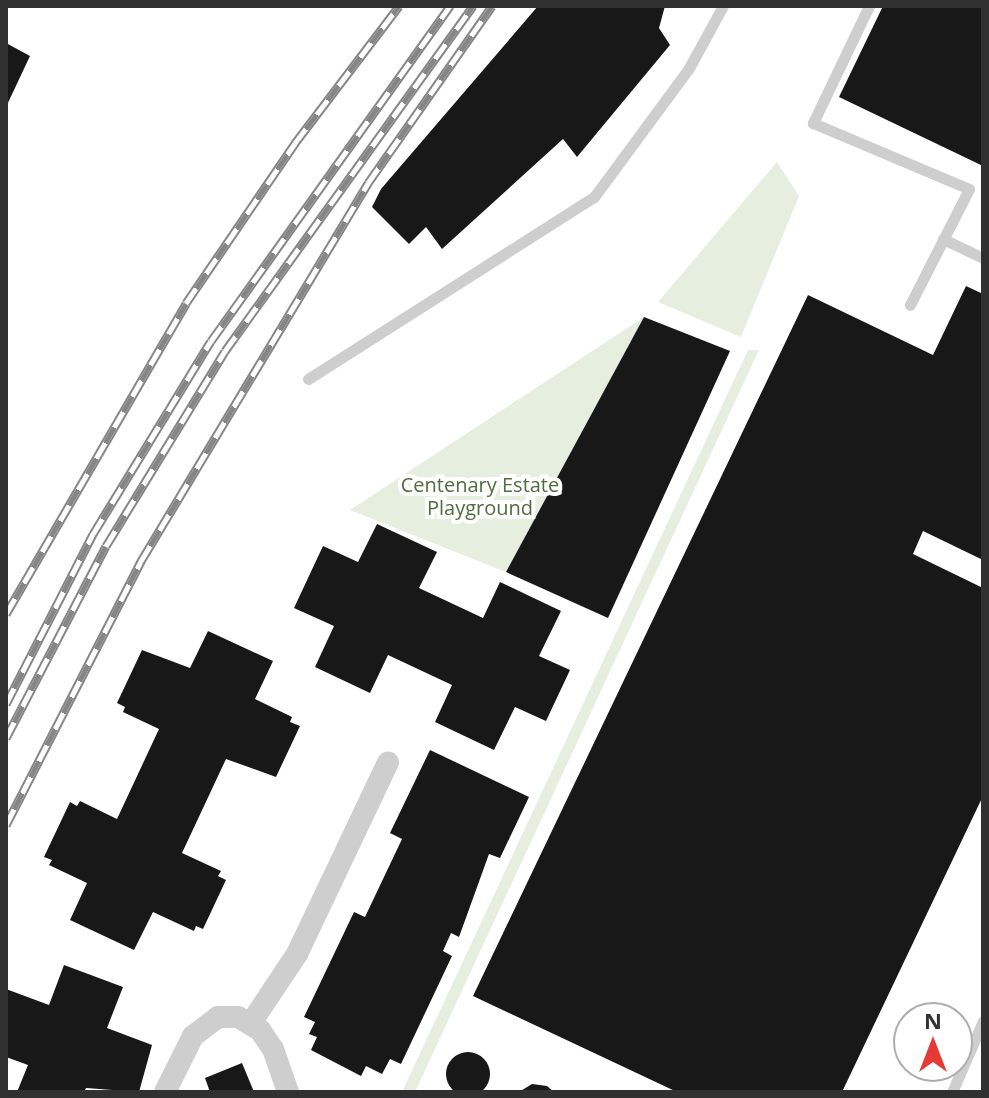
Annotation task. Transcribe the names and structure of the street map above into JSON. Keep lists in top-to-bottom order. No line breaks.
{"parks":["Centenary Estate Playground"],"north":"top"}
